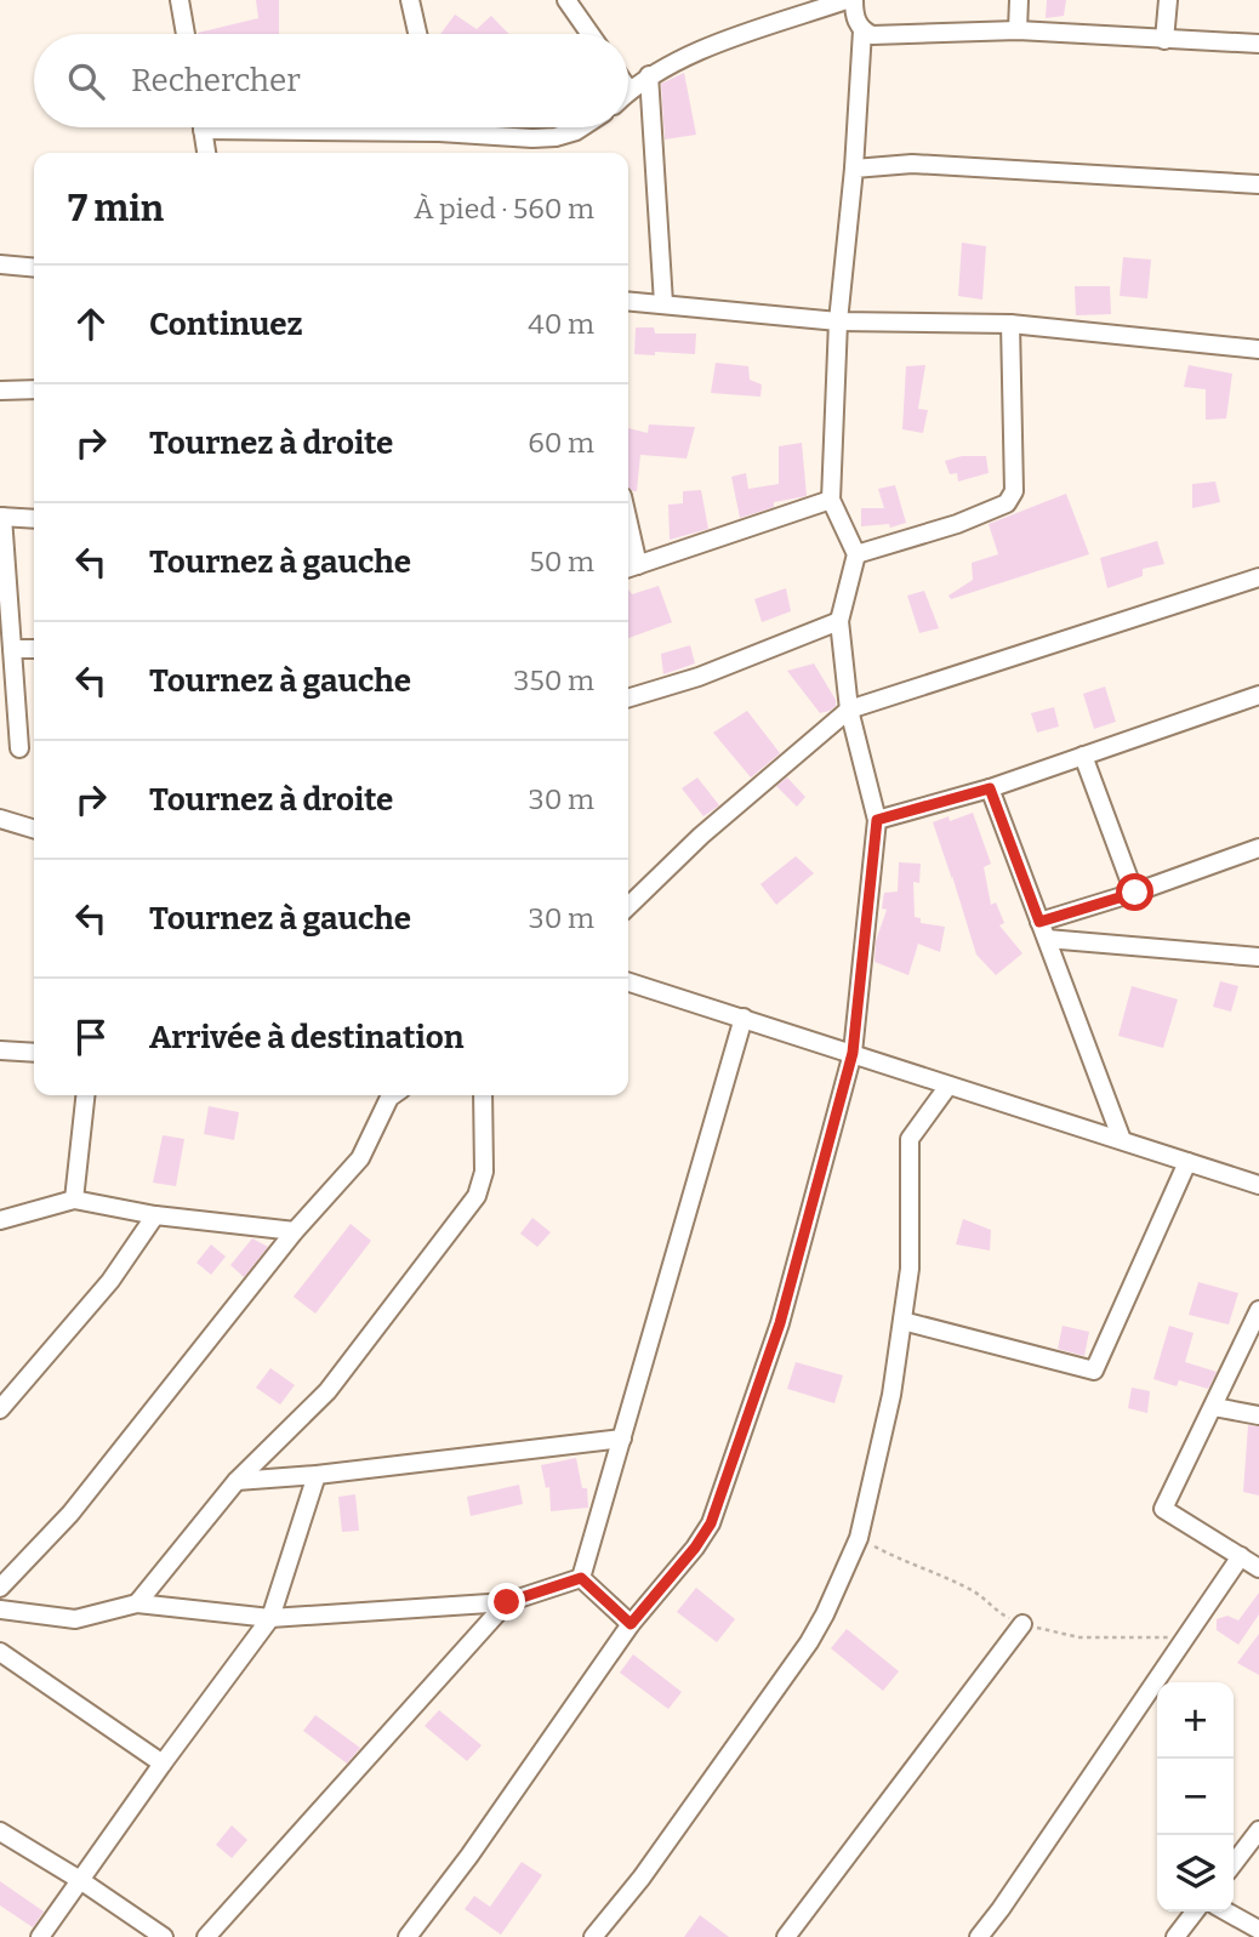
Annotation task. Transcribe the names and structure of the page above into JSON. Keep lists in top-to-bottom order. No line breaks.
{"page":{"search":"Rechercher","heading":["7 min","À pied · 560 m"],"list":[["Continuez","40 m"],["Tournez à droite","60 m"],["Tournez à gauche","50 m"],["Tournez à gauche","350 m"],["Tournez à droite","30 m"],["Tournez à gauche","30 m"],"Arrivée à destination"],"map_buttons":["+","−"]}}
